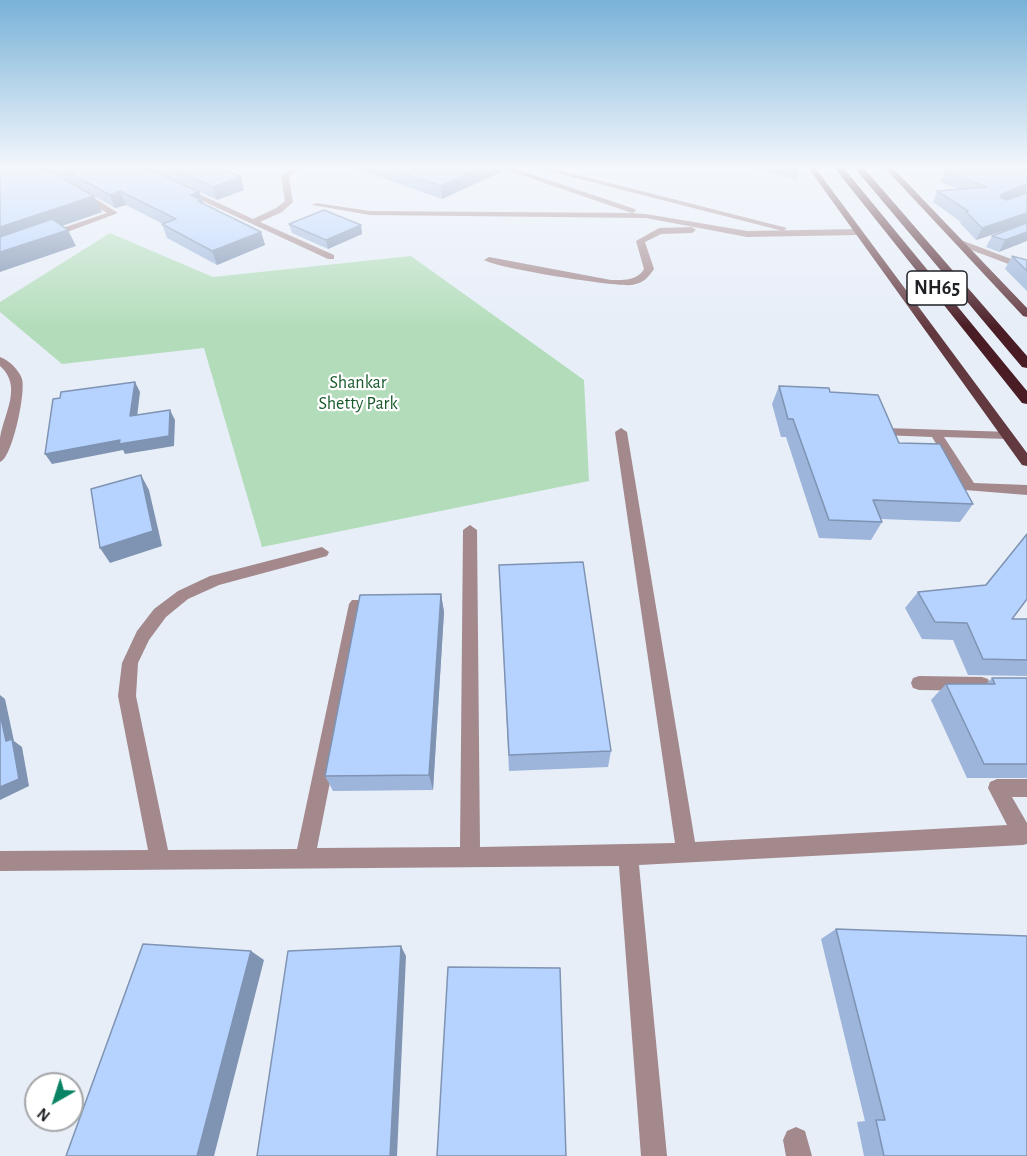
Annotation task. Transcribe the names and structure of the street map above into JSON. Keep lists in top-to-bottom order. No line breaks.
{"streets":{"highway":["NH65"]},"parks":["Shankar Shetty Park"],"north":"bottom left"}
